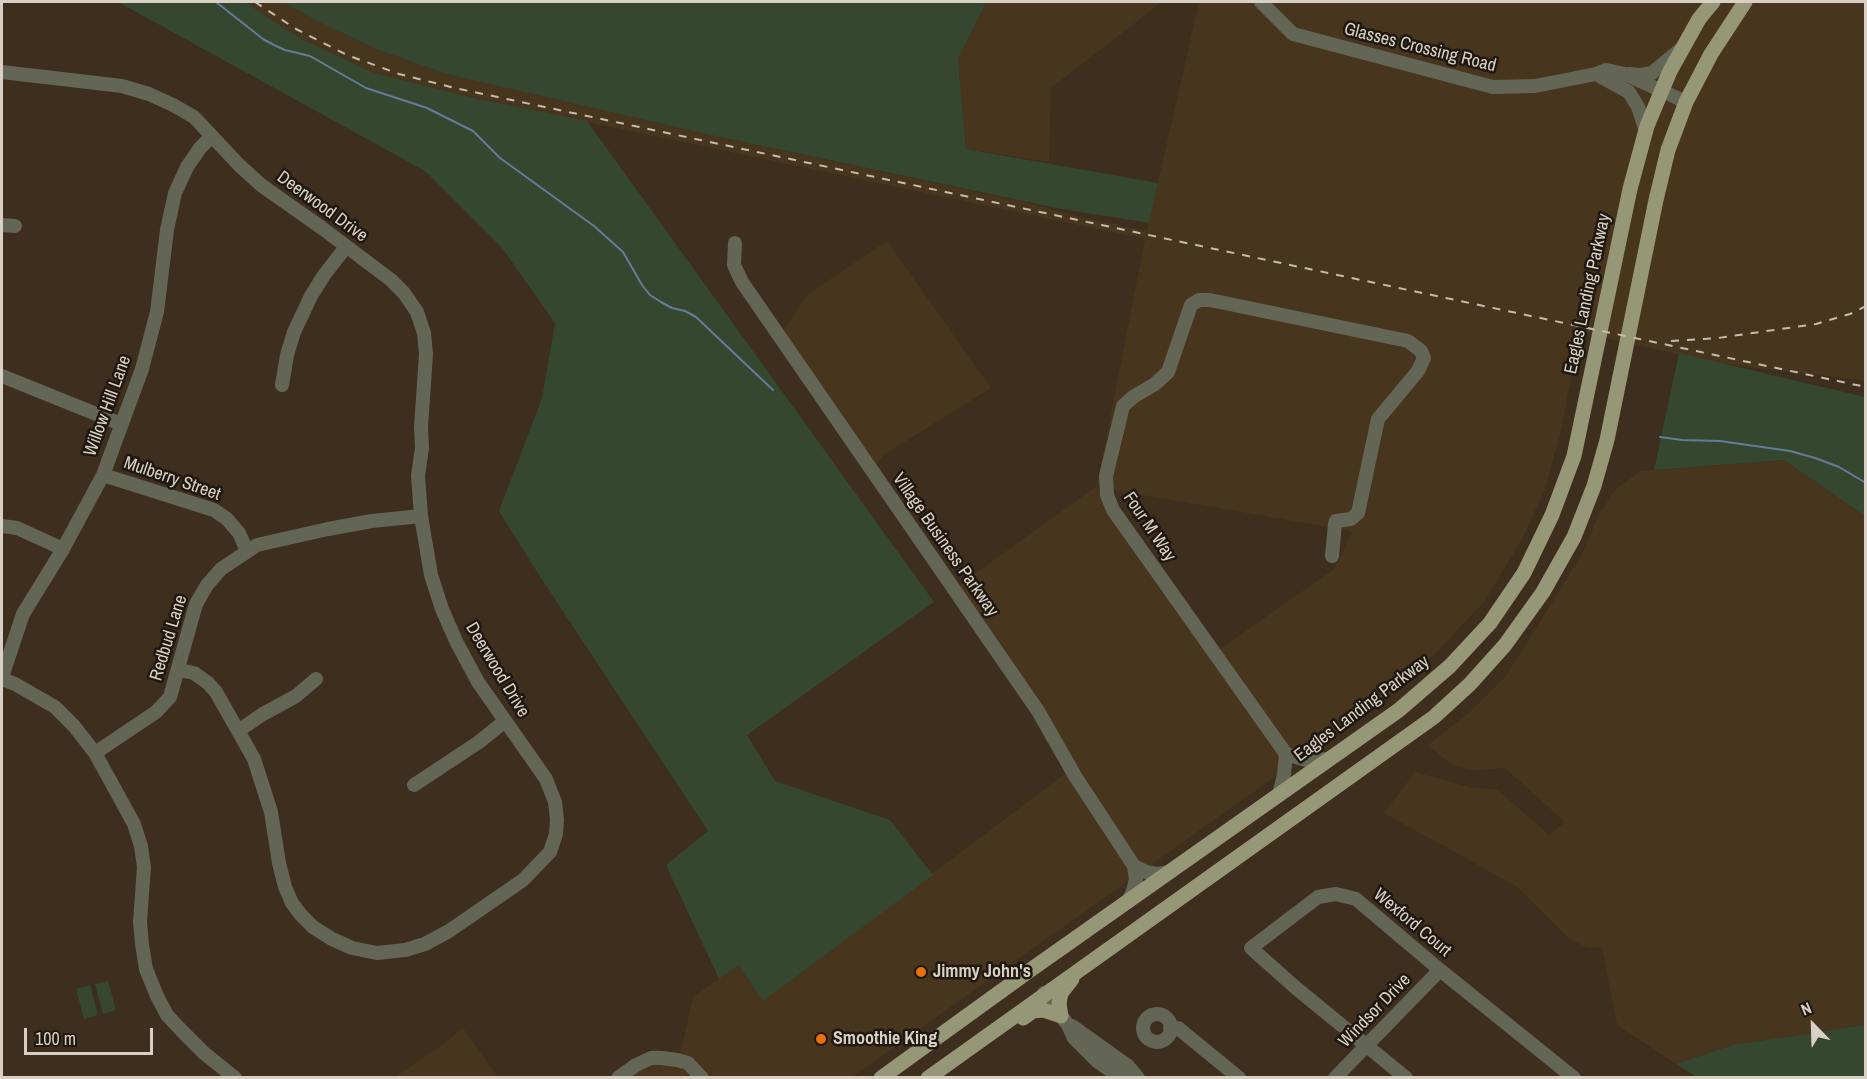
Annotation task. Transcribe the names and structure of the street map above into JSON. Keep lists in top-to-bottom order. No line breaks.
{"streets":{"main road":["Eagles Landing Parkway"],"street":["Glasses Crossing Road","Deerwood Drive","Willow Hill Lane","Mulberry Street","Four M Way","Village Business Parkway","Redbud Lane","Wexford Court","Windsor Drive"]},"crossings":[["Glasses Crossing Road","Eagles Landing Parkway"],["Deerwood Drive","Willow Hill Lane"],["Deerwood Drive","Redbud Lane"],["Willow Hill Lane","Mulberry Street"],["Mulberry Street","Redbud Lane"],["Wexford Court","Windsor Drive"]],"places":["Jimmy John's","Smoothie King"],"scale_bar":"100 m","north":"top left"}
